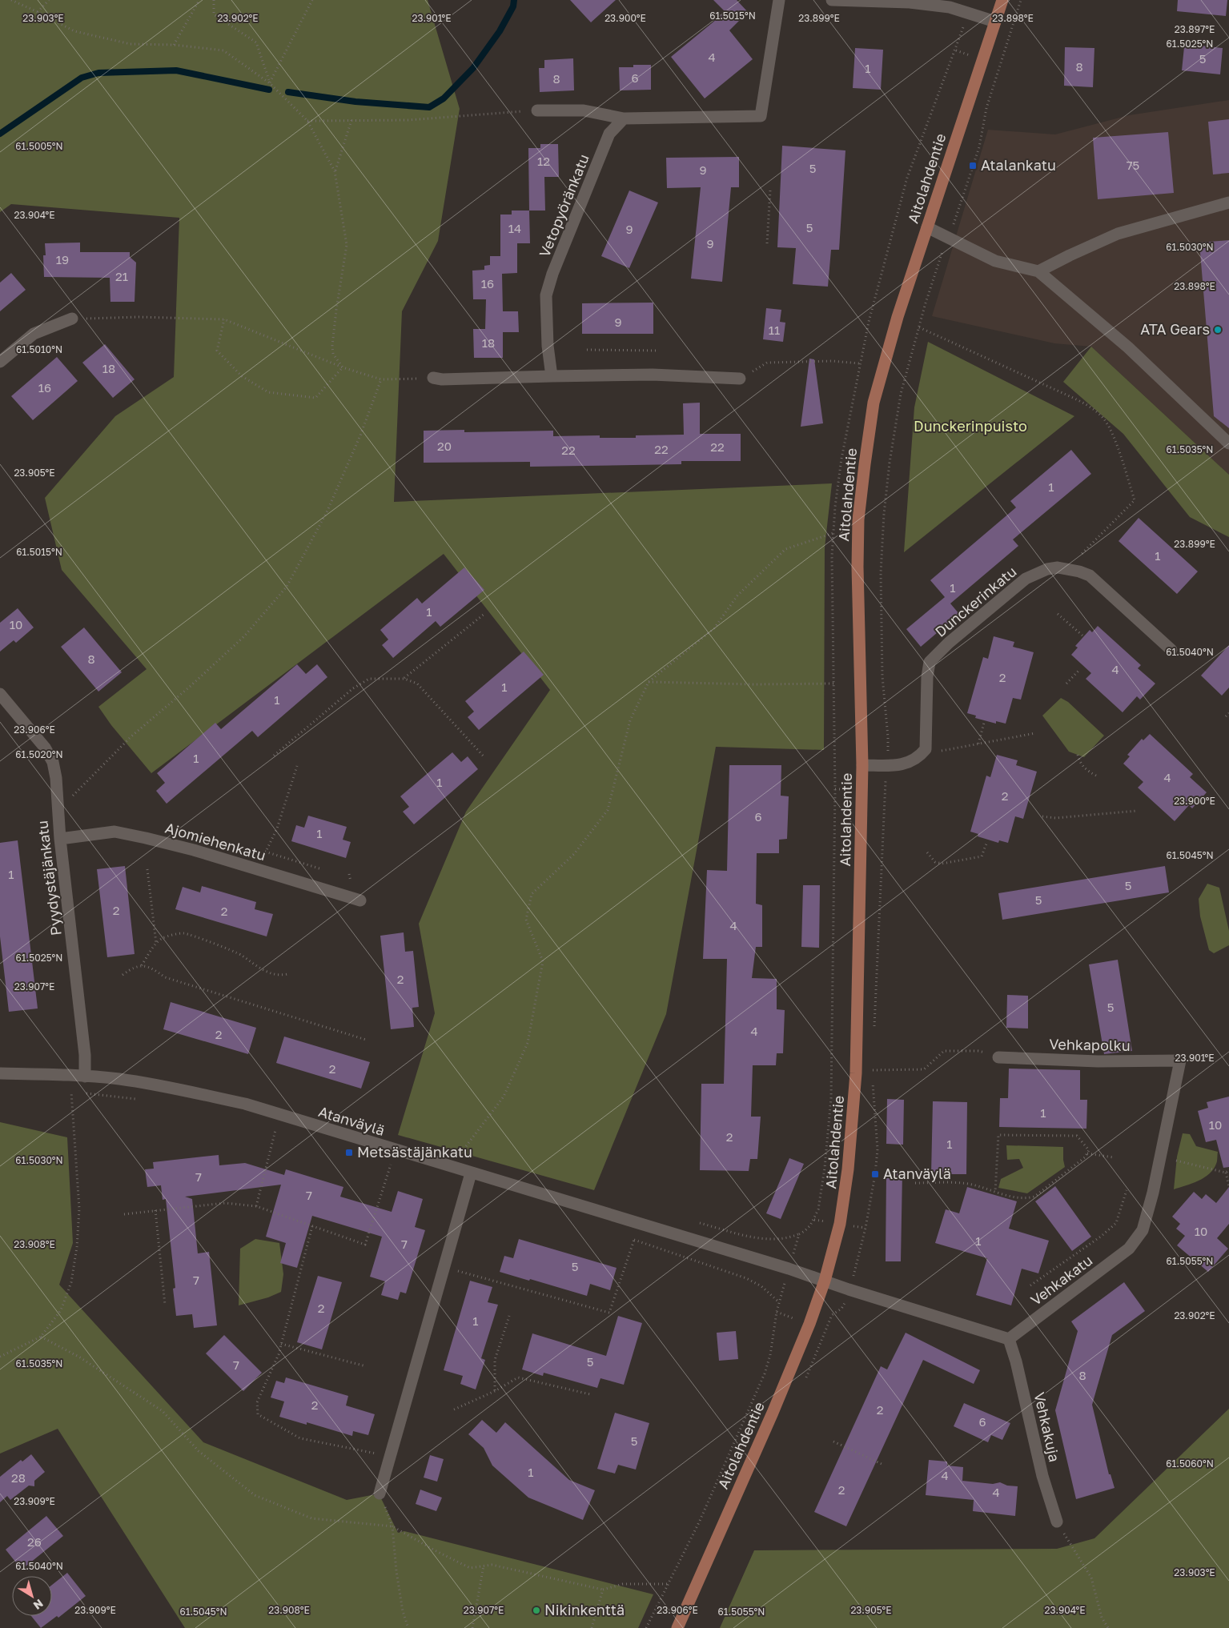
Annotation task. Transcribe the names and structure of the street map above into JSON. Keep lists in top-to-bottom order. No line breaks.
{"streets":{"main road":["Aitolahdentie"],"street":["Vetopyöränkatu","Dunckerinkatu","Ajomiehenkatu","Pyydystäjänkatu","Vehkapolku","Atanväylä","Vehkakatu","Vehkakuja"]},"crossings":[["Aitolahdentie","Atanväylä"],["Ajomiehenkatu","Pyydystäjänkatu"],["Pyydystäjänkatu","Atanväylä"],["Vehkapolku","Vehkakatu"],["Vehkakatu","Vehkakuja"]],"parks":["Dunckerinpuisto"],"places":{"transit":["Atalankatu","Metsästäjänkatu","Atanväylä"],"other":["ATA Gears","Nikinkenttä"]},"house_numbers":["4","5","8","1","6","8","12","75","5","9","5","14","9","9","19","21","16","9","11","18","18","16","20","22","22","22","1","1","1","1","10","8","4","2","1","1","1","4","1","2","6","1","1","5","5","2","2","4","2","5","4","2","2","1","10","2","1","7","7","10","1","7","5","7","2","1","5","7","8","2","2","6","5","1","4","28","2","4","26"],"north":"bottom right","coordinates":["61.5015°N","23.903°E","23.902°E","23.901°E","23.900°E","23.898°E","23.899°E","23.897°E","61.5025°N","61.5005°N","23.904°E","61.5030°N","61.5010°N","61.5035°N","23.905°E","61.5040°N","23.906°E","61.5020°N","61.5045°N","23.907°E","23.908°E","61.5055°N","61.5060°N","23.909°E"]}
